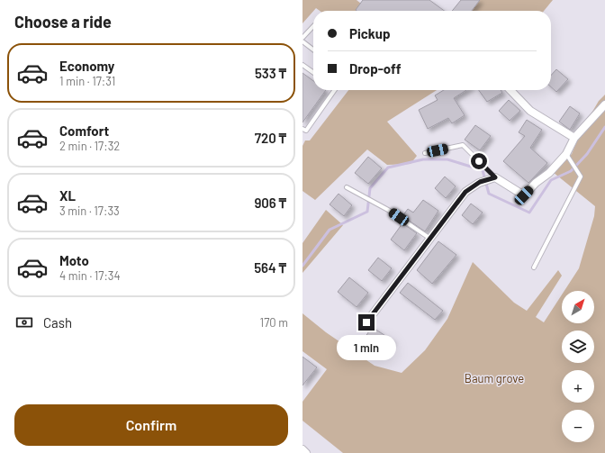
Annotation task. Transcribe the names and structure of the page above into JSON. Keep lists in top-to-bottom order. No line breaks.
{"parks":["Baum grove"],"north":"top right","page":{"heading":"Choose a ride","banner":["Pickup","Drop-off"],"list":[{"name":"Economy","note":"1 min · 17:31","value":"533 ₸"},{"name":"Comfort","note":"2 min · 17:32","value":"720 ₸"},{"name":"XL","note":"3 min · 17:33","value":"906 ₸"},{"name":"Moto","note":"4 min · 17:34","value":"564 ₸"}],"map_buttons":["+","−"],"pay":["Cash","170 m"],"bubble":"1 min","buttons":"Confirm"}}
